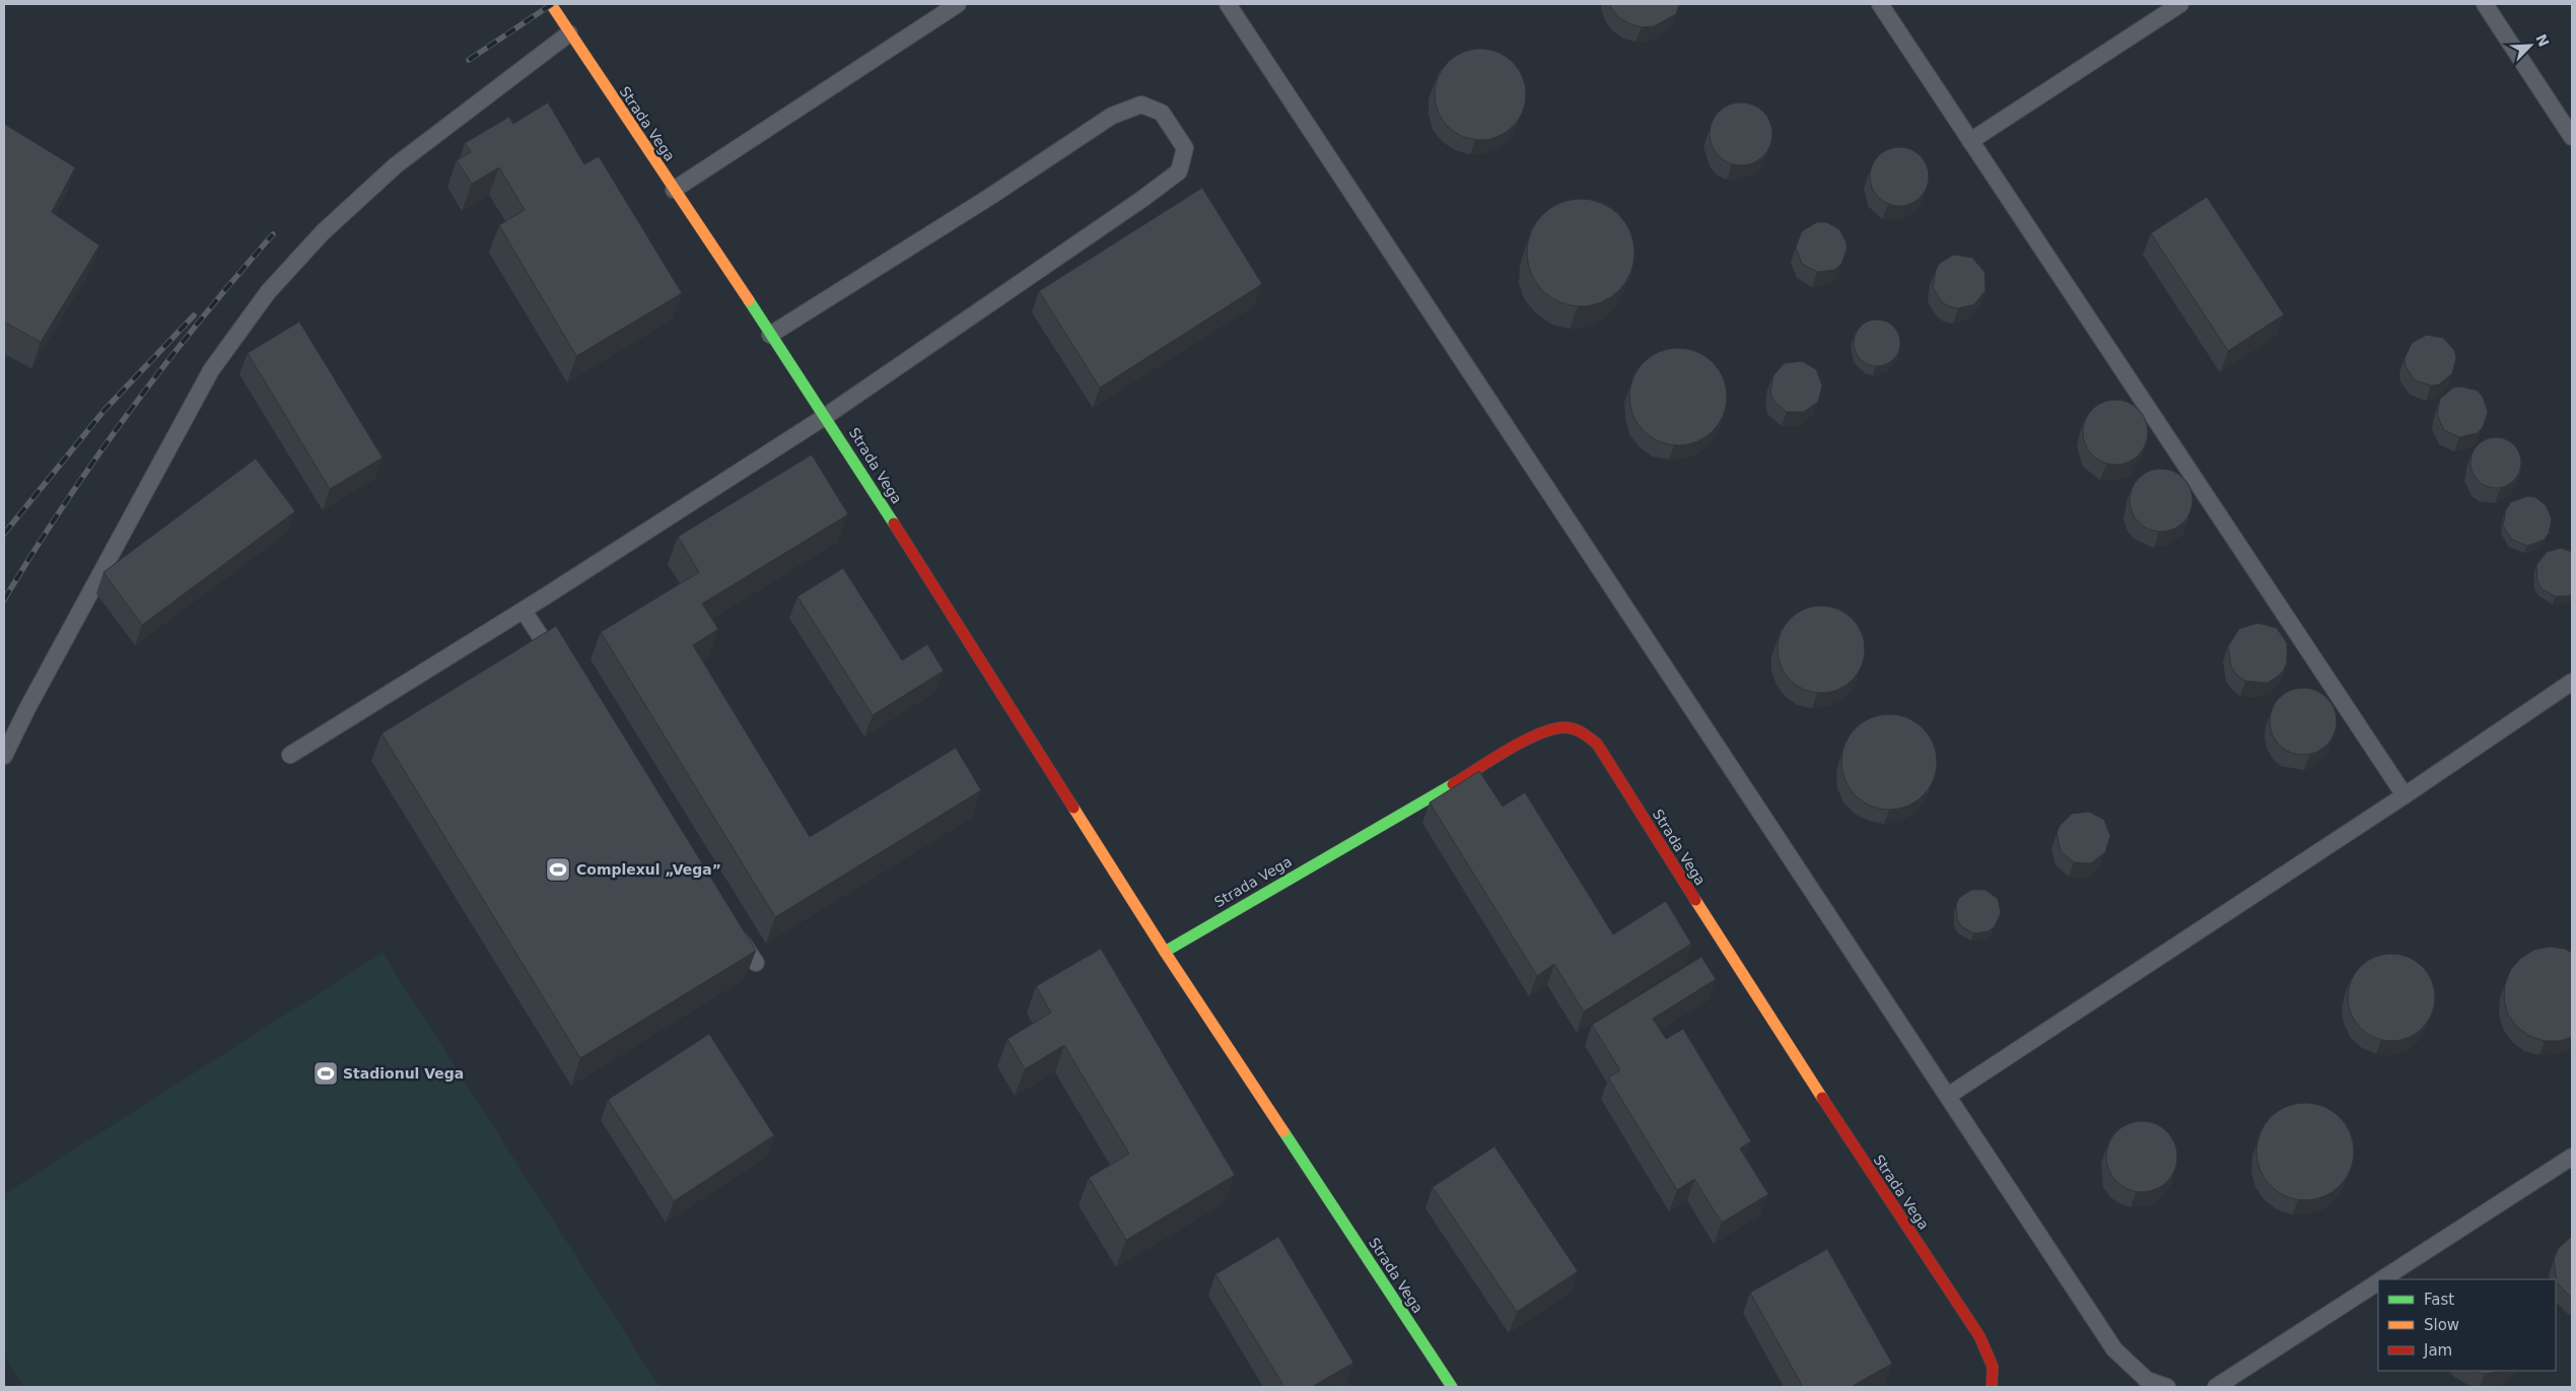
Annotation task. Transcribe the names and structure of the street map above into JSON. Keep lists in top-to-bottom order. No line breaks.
{"streets":{"street":["Strada Vega"]},"places":{"sports":["Complexul „Vega”","Stadionul Vega"]},"legend":["Fast","Slow","Jam"],"north":"top right"}
